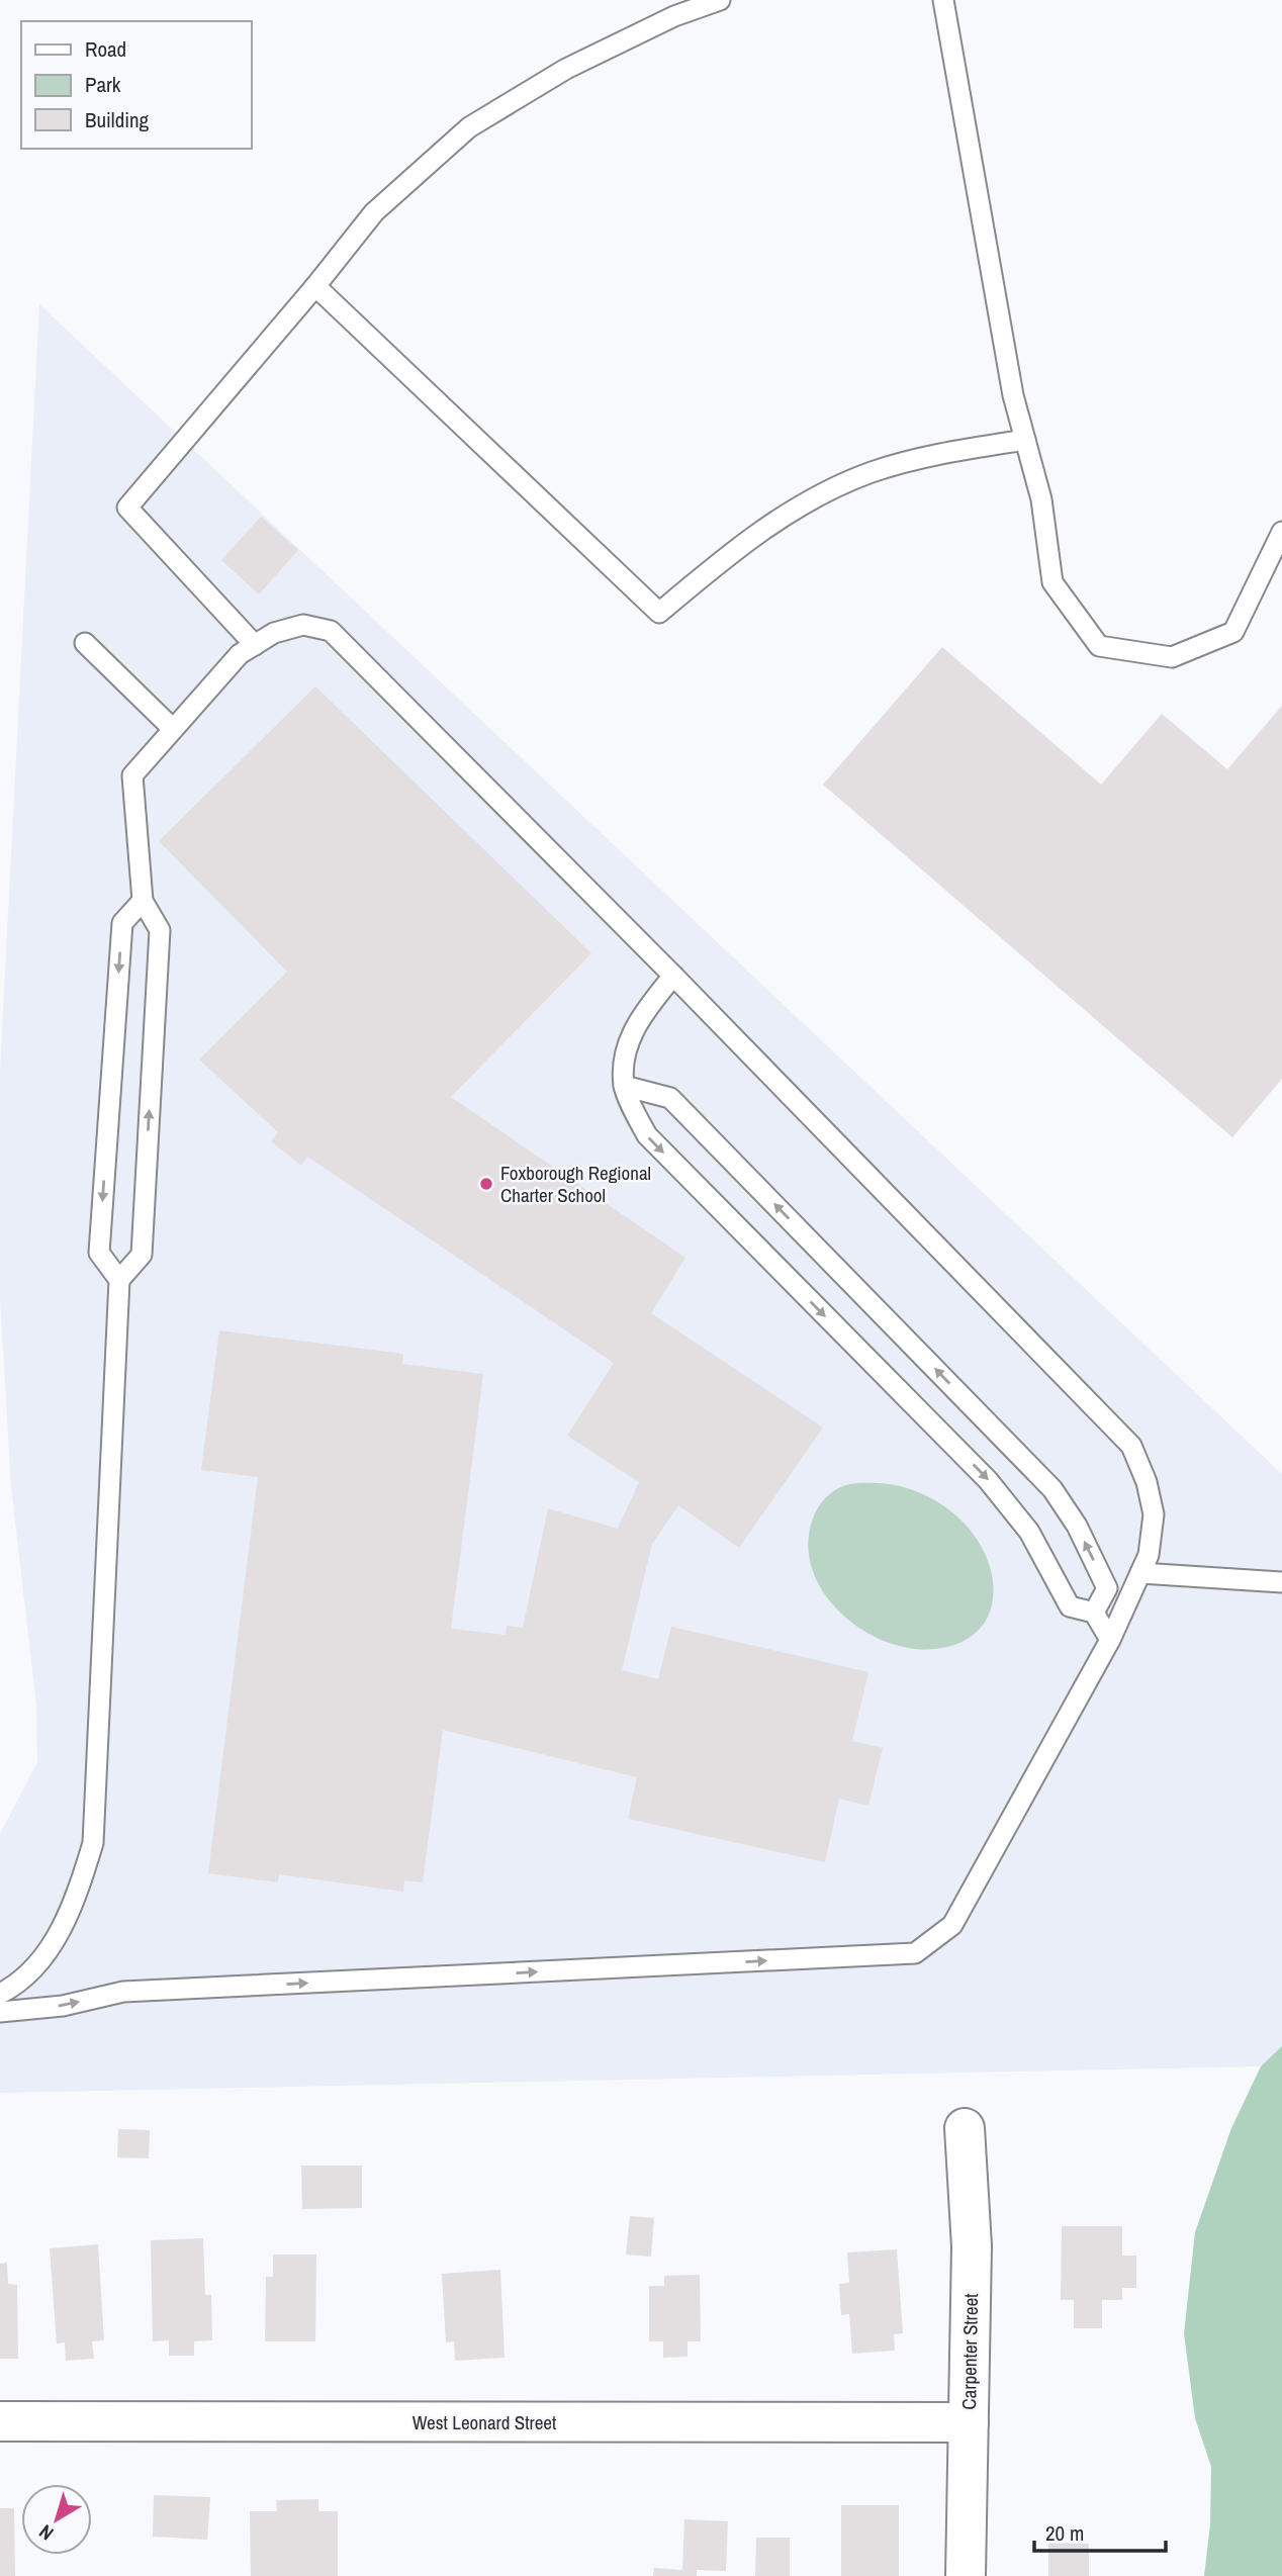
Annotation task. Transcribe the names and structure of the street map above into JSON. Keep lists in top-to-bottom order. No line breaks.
{"streets":{"street":["Carpenter Street","West Leonard Street"]},"crossings":[["Carpenter Street","West Leonard Street"]],"places":["Foxborough Regional Charter School"],"legend":["Road","Park","Building"],"scale_bar":"20 m","north":"bottom left"}
